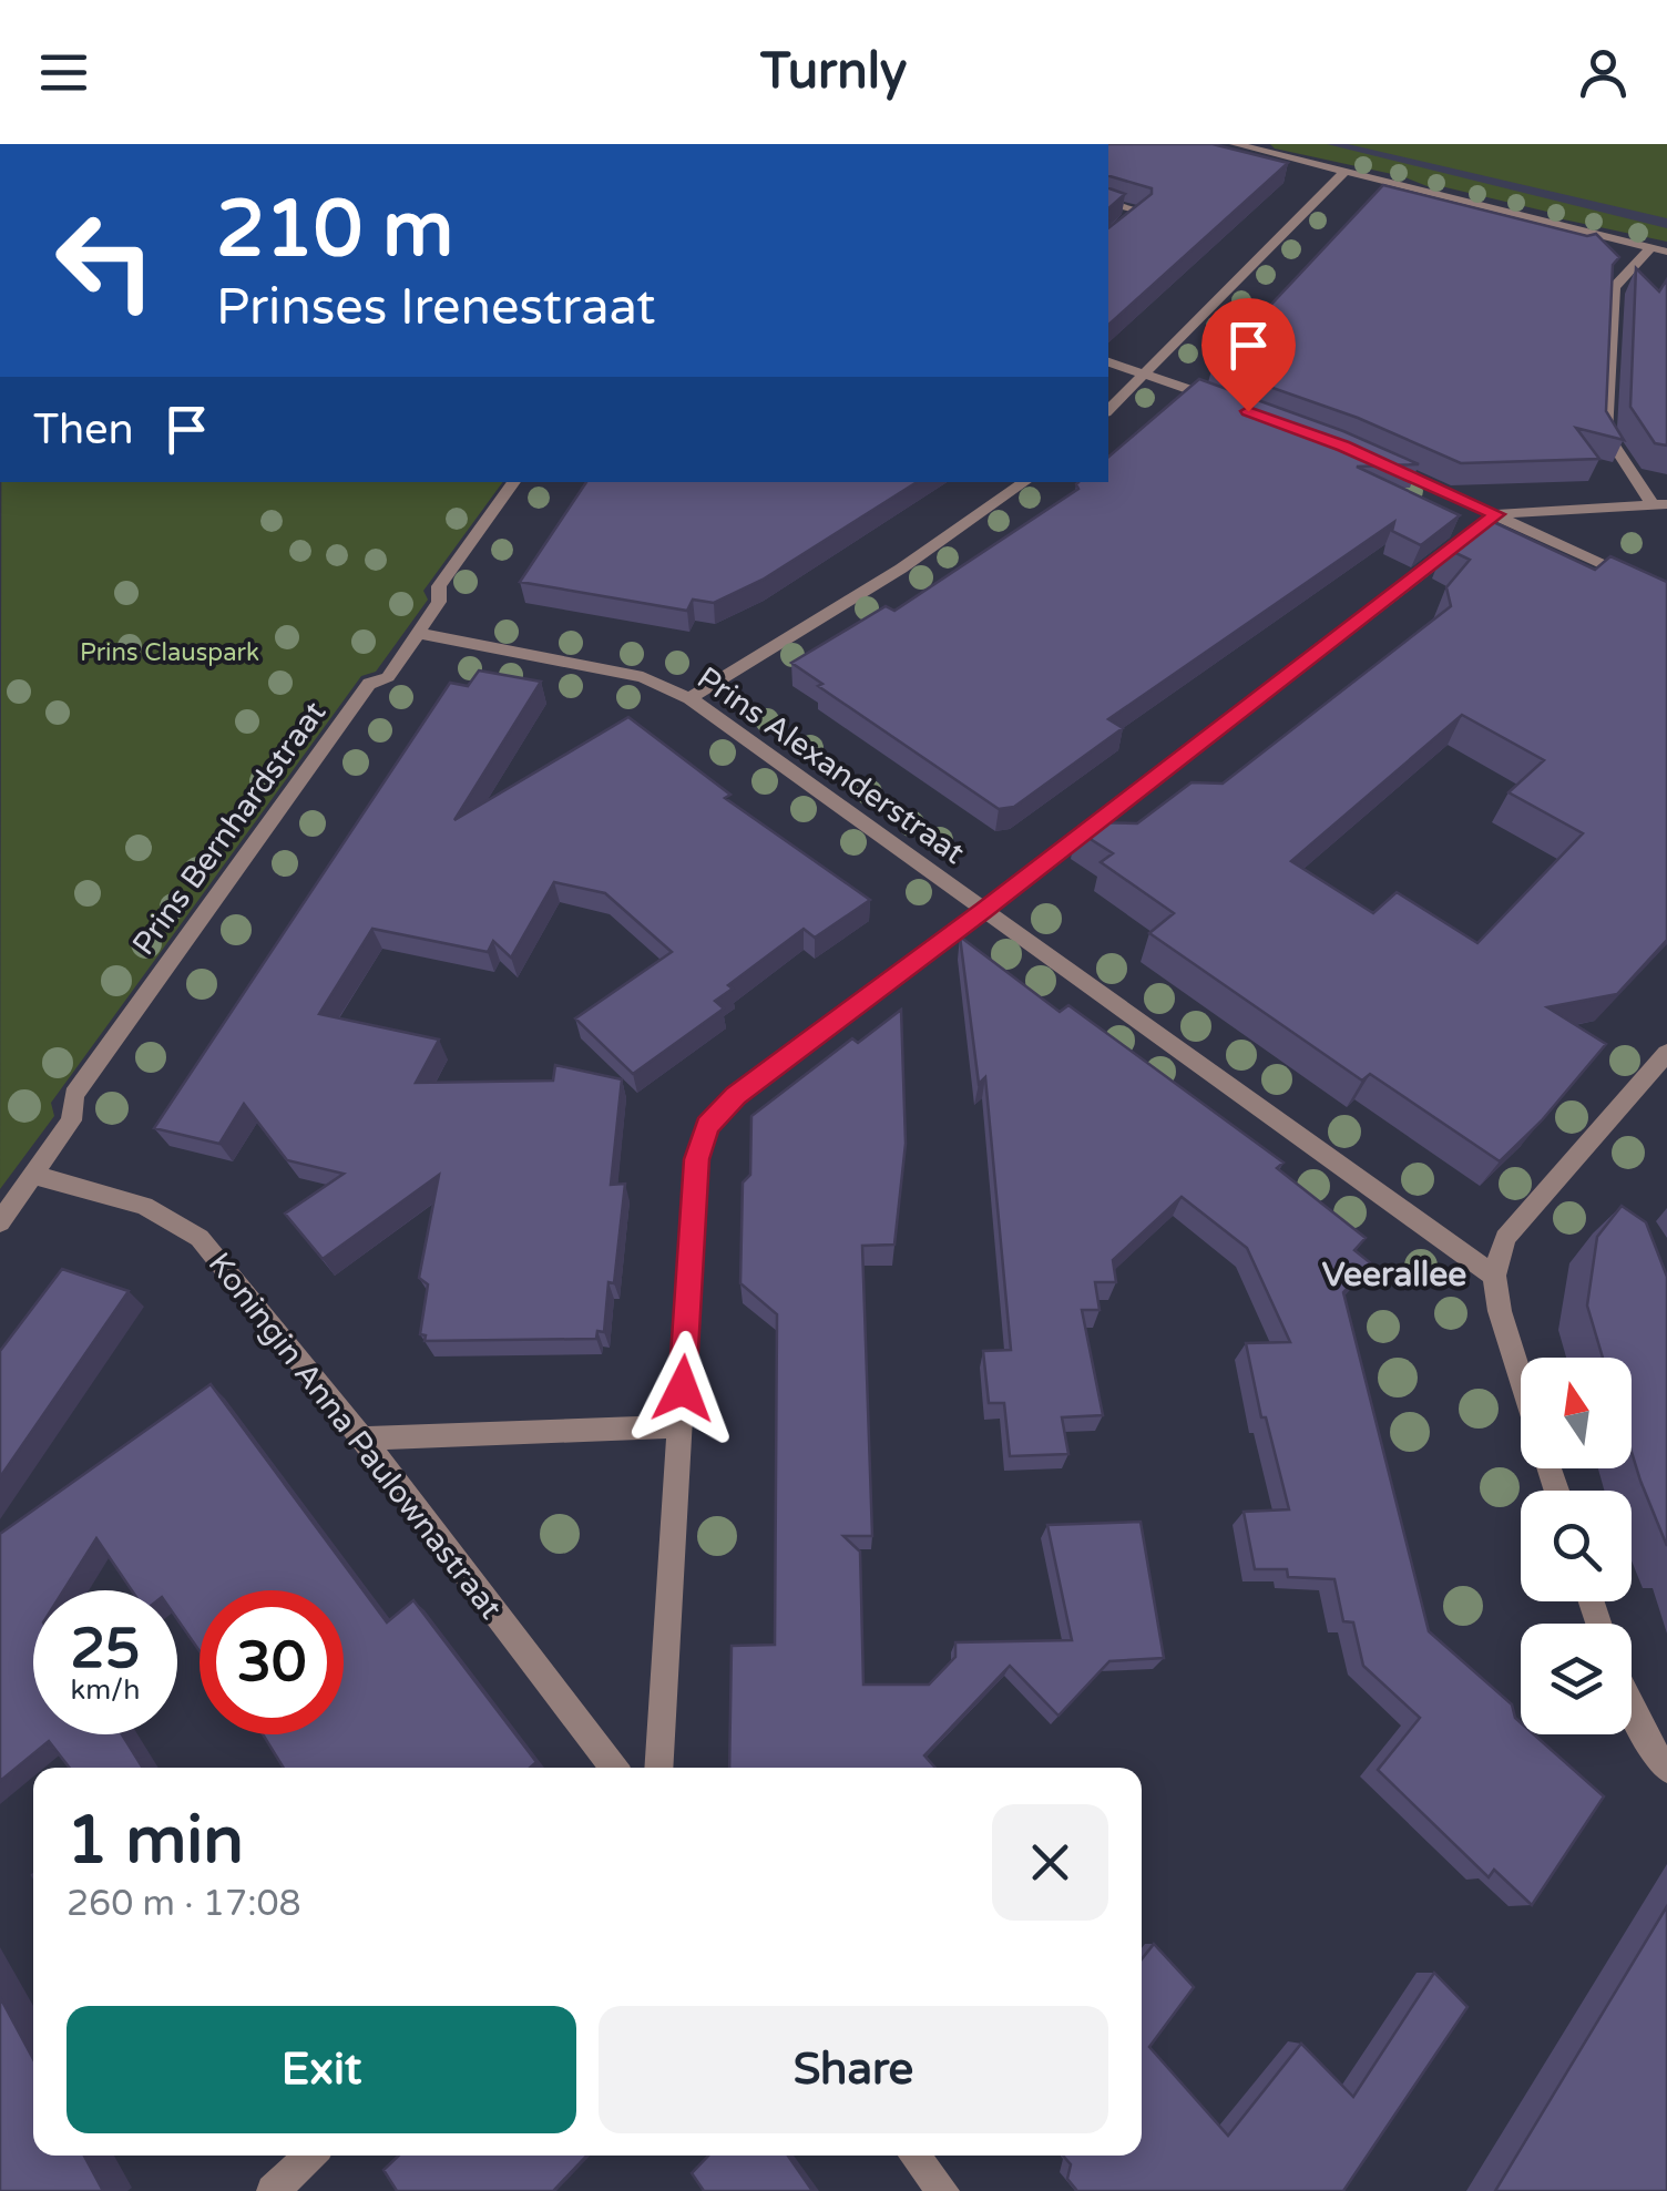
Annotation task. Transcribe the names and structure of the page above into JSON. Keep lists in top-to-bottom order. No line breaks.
{"streets":{"street":["Prins Alexanderstraat","Prins Bernhardstraat","Koningin Anna Paulownastraat"]},"crossings":[["Prins Alexanderstraat","Prins Bernhardstraat"],["Prins Bernhardstraat","Koningin Anna Paulownastraat"]],"districts":["Veerallee"],"parks":["Prins Clauspark"],"north":"top","page":{"header":"Turnly","turn":["210 m","Prinses Irenestraat"],"then":"Then","speed":"25 km/h","limit":"30","heading":["1 min","260 m · 17:08"],"buttons":["Exit","Share"]}}
